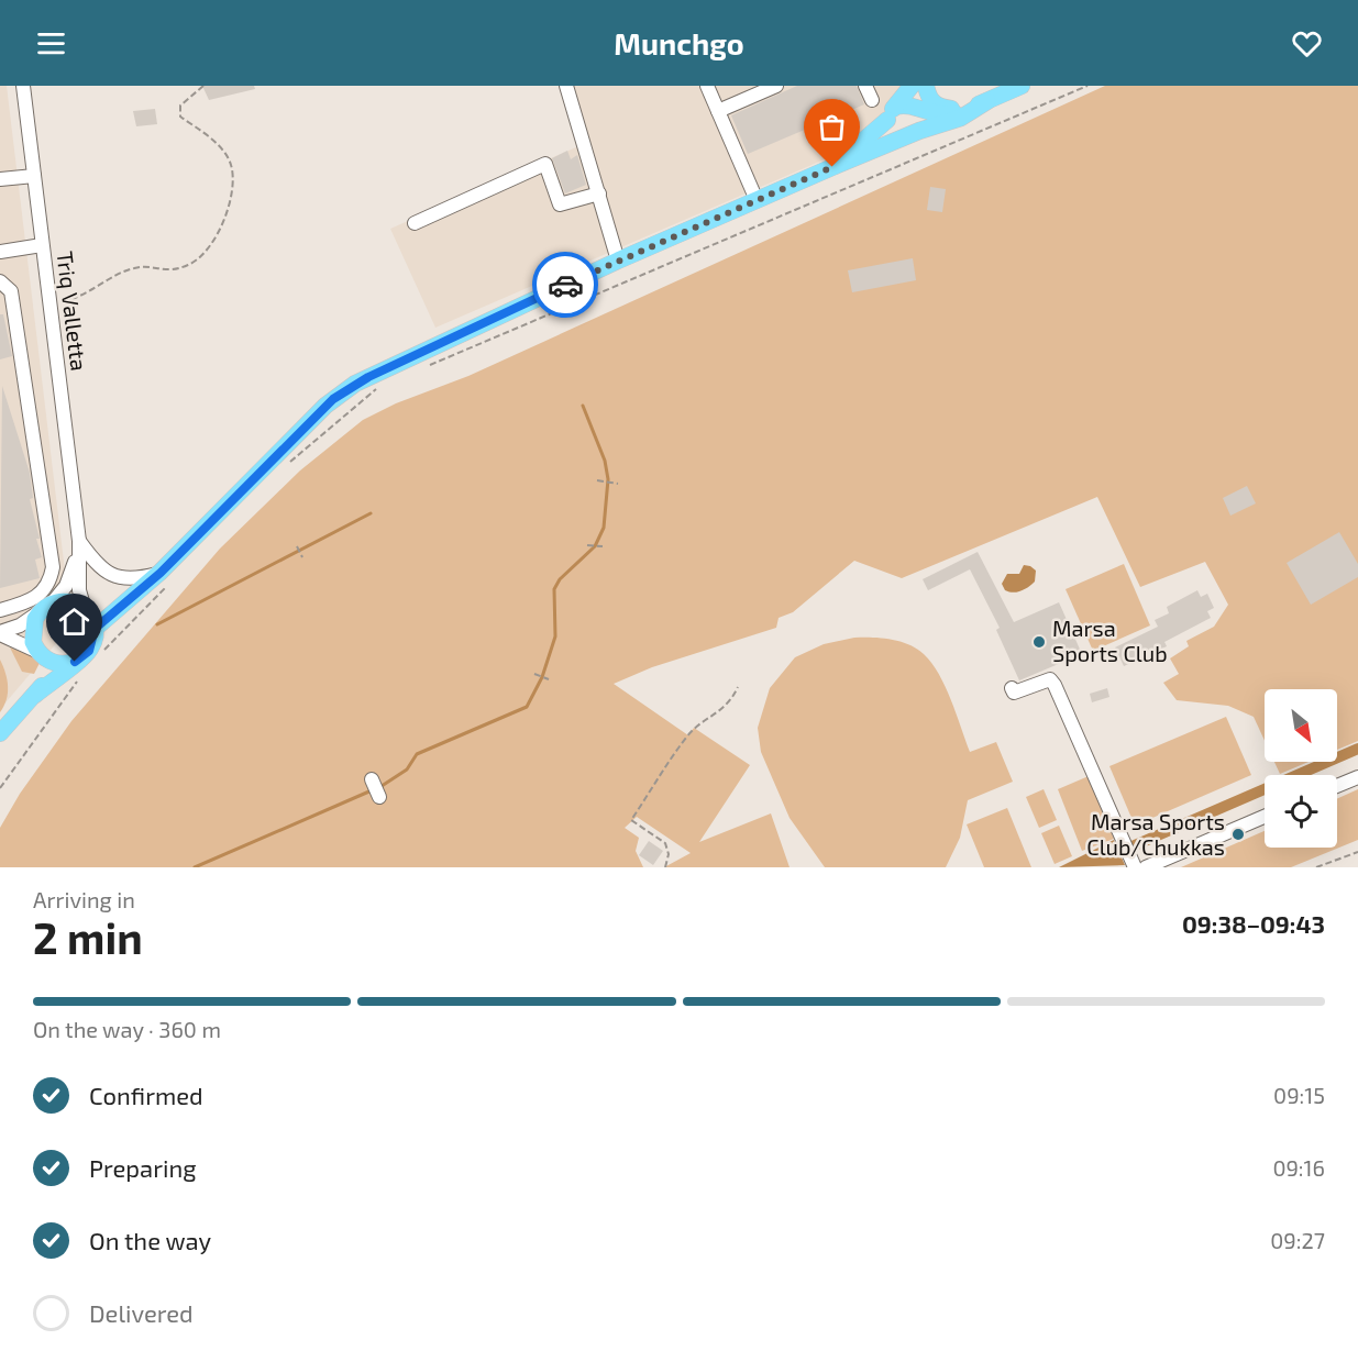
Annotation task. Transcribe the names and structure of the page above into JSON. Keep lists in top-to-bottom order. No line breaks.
{"streets":{"street":["Triq Valletta"]},"places":["Marsa Sports Club","Marsa Sports Club/Chukkas"],"north":"bottom right","page":{"header":"Munchgo","heading":["2 min","Arriving in","09:38–09:43"],"bar":"On the way · 360 m","list":[["Confirmed","09:15"],["Preparing","09:16"],["On the way","09:27"],"Delivered"]}}
